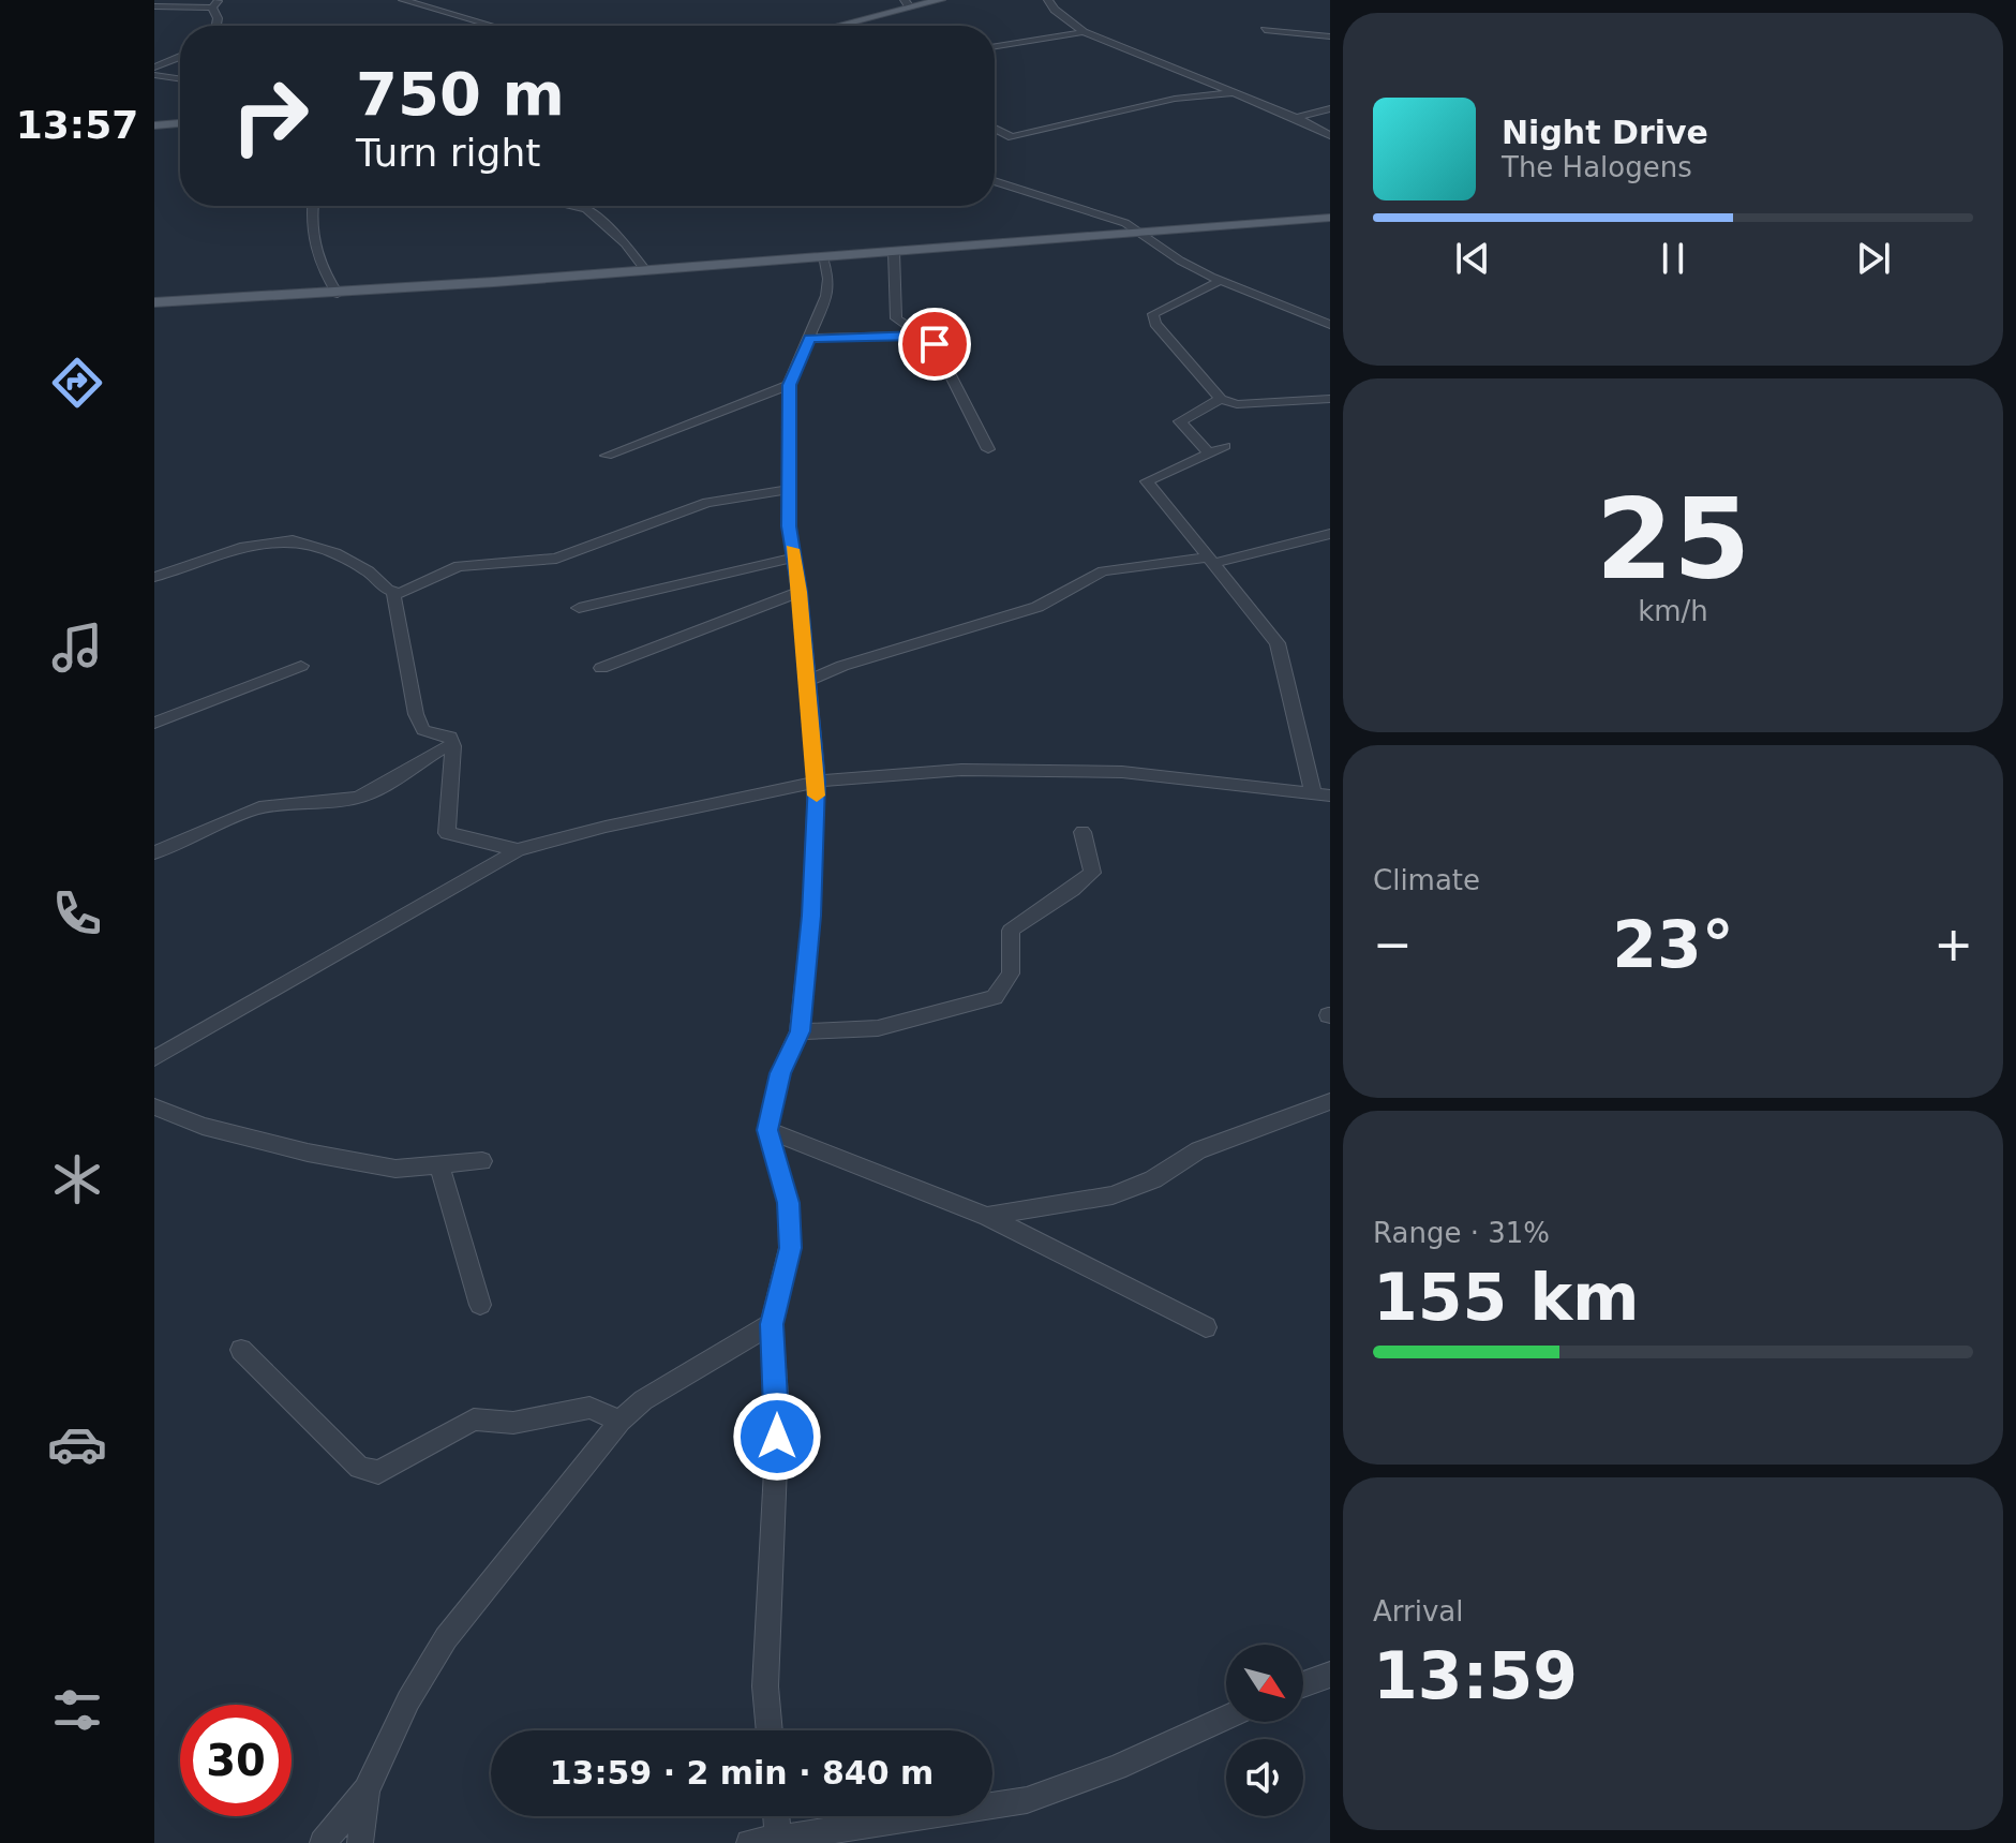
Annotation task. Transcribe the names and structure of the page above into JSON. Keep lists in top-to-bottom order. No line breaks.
{"north":"bottom right","page":{"tabs":"13:57","turn":["750 m","Turn right"],"song":["Night Drive","The Halogens"],"tile":[["25","km/h"],"Climate",["Range · 31%","155 km"],["Arrival","13:59"]],"heat":["−","23°","+"],"limit":"30","trip":"13:59 · 2 min · 840 m"}}
